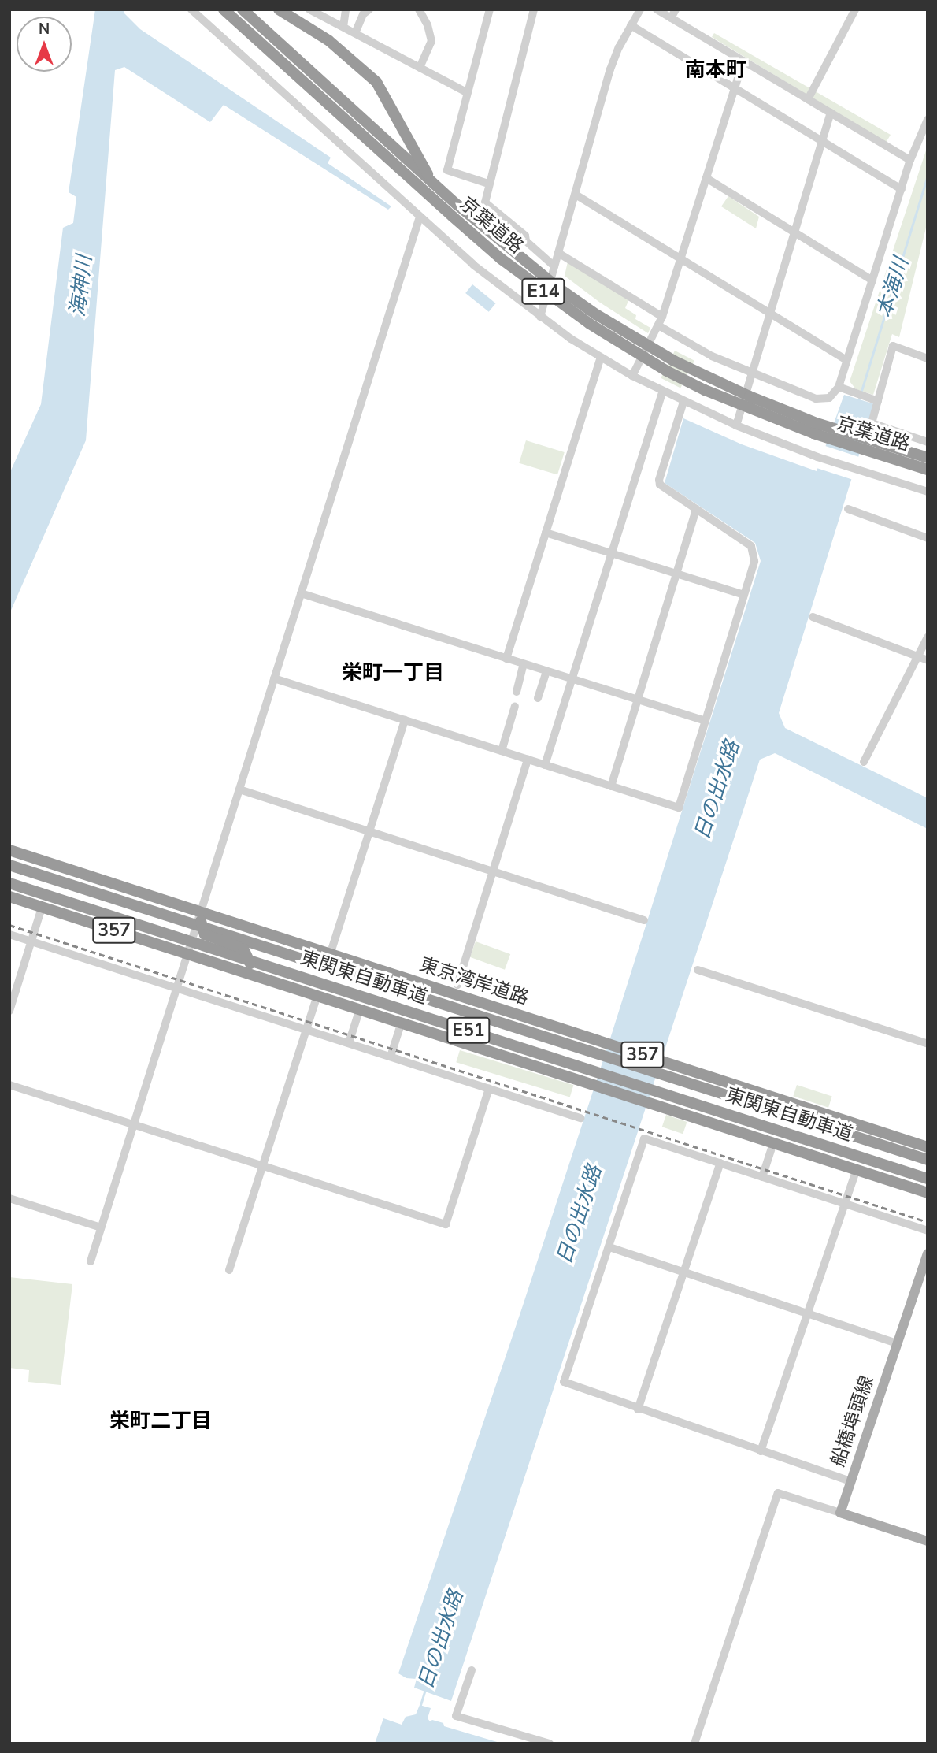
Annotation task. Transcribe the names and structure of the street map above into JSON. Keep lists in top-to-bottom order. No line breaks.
{"streets":{"highway":["京葉道路","E14","357","東関東自動車道","東京湾岸道路","E51"],"main road":["船橋埠頭線"]},"districts":["南本町","栄町一丁目","栄町二丁目"],"water":["海神川","本海川","日の出水路"],"north":"top"}
